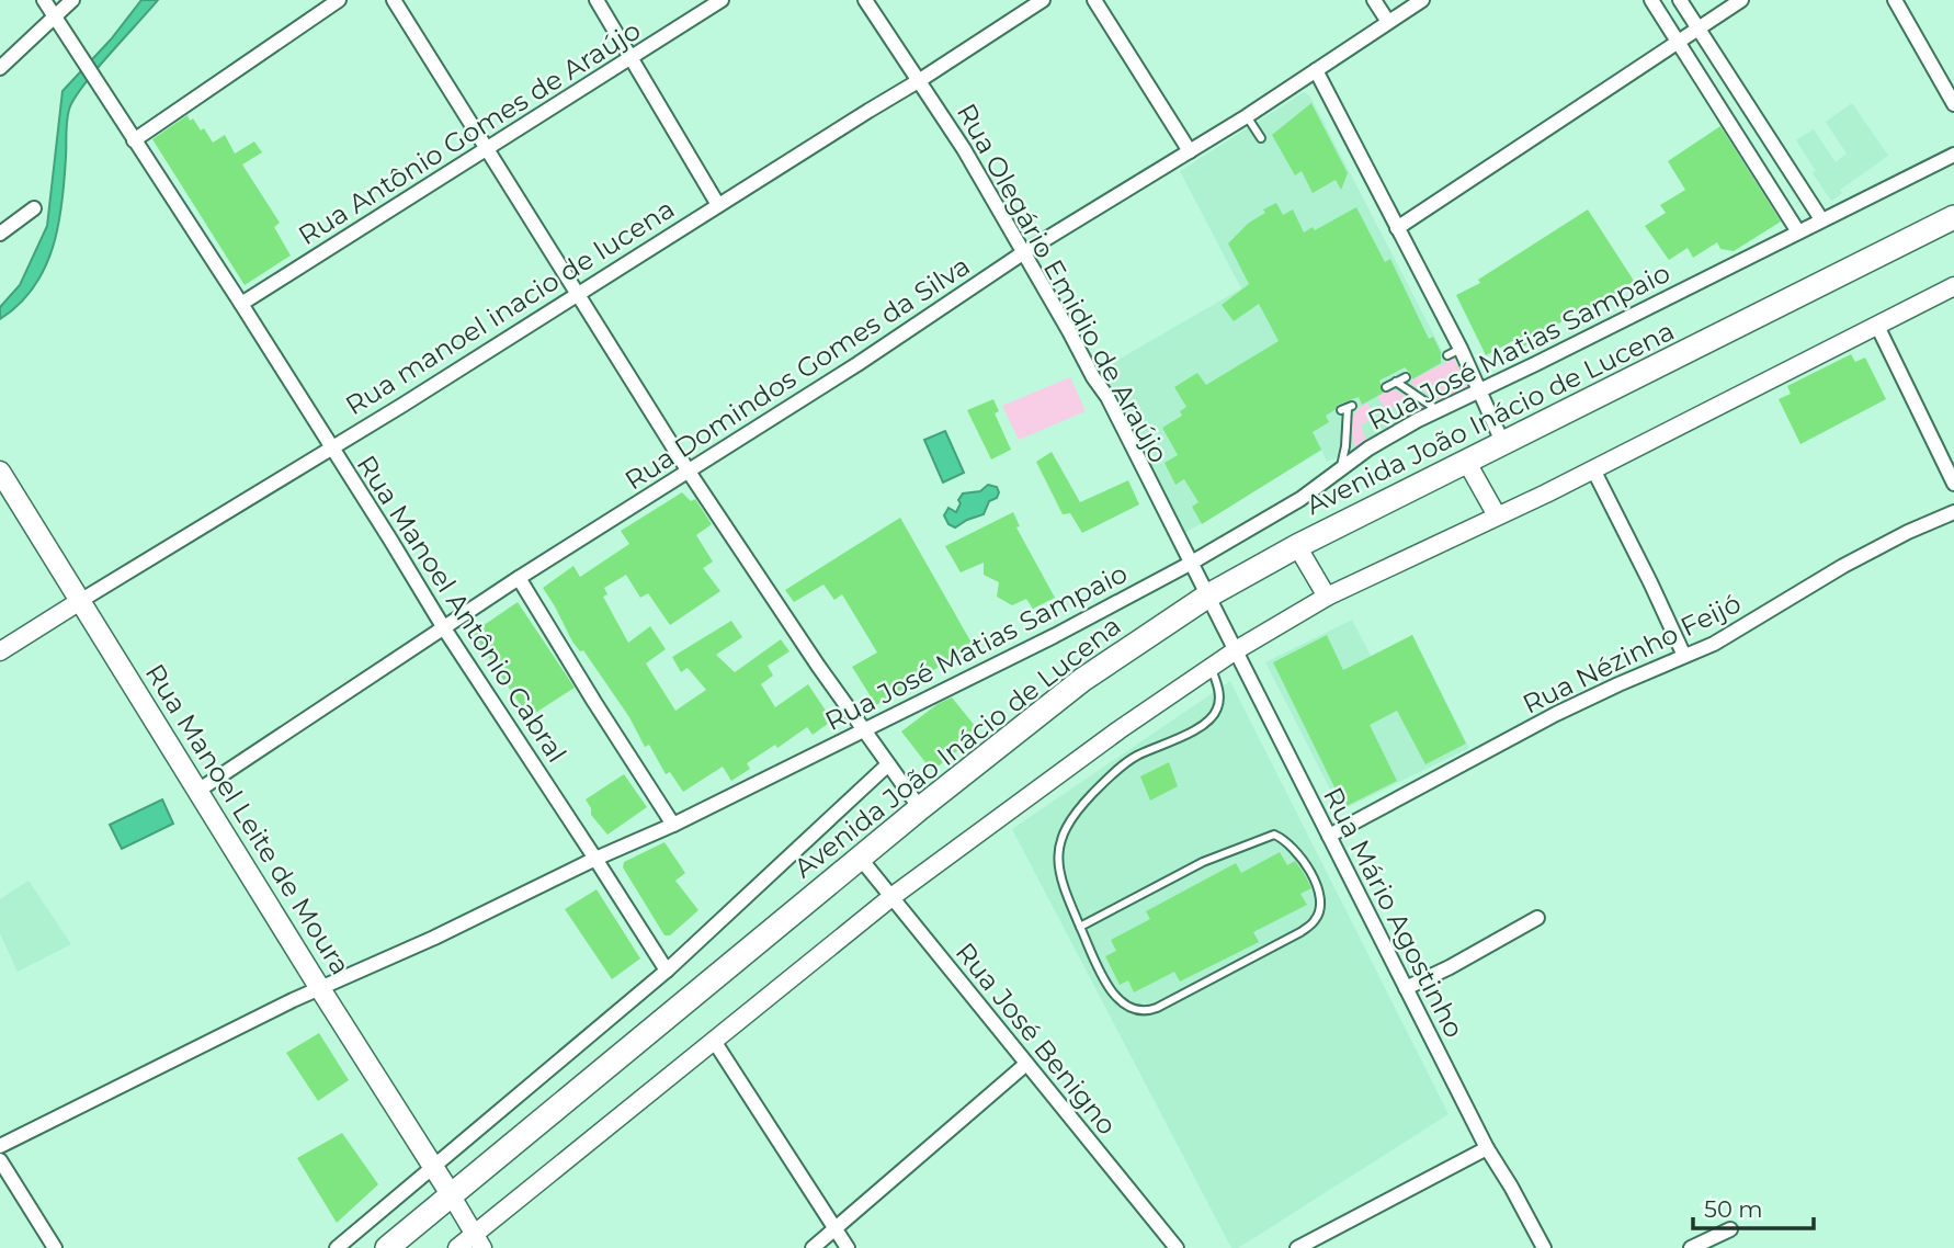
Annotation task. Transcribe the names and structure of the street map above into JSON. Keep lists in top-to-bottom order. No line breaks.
{"streets":{"highway":["Avenida João Inácio de Lucena"],"main road":["Rua Manoel Leite de Moura"],"street":["Rua Antônio Gomes de Araújo","Rua Olegário Emidio de Araújo","Rua manoel inacio de lucena","Rua José Matias Sampaio","Rua Domindos Gomes da Silva","Rua Manoel Antônio Cabral","Rua Nézinho Feijó","Rua Mário Agostinho","Rua José Benigno"]},"crossings":[["Rua Antônio Gomes de Araújo","Rua Manoel Antônio Cabral"],["Rua Olegário Emidio de Araújo","Rua manoel inacio de lucena"],["Rua Olegário Emidio de Araújo","Rua José Matias Sampaio"],["Rua Olegário Emidio de Araújo","Rua Domindos Gomes da Silva"],["Rua Olegário Emidio de Araújo","Avenida João Inácio de Lucena"],["Rua Olegário Emidio de Araújo","Rua Mário Agostinho"],["Rua manoel inacio de lucena","Rua Manoel Antônio Cabral"],["Rua manoel inacio de lucena","Rua Manoel Leite de Moura"],["Rua José Matias Sampaio","Rua Manoel Antônio Cabral"],["Rua José Matias Sampaio","Rua Manoel Leite de Moura"],["Rua Domindos Gomes da Silva","Rua Manoel Antônio Cabral"],["Rua Domindos Gomes da Silva","Rua Manoel Leite de Moura"],["Avenida João Inácio de Lucena","Rua Manoel Leite de Moura"],["Avenida João Inácio de Lucena","Rua Mário Agostinho"],["Avenida João Inácio de Lucena","Rua José Benigno"],["Rua Nézinho Feijó","Rua Mário Agostinho"]],"scale_bar":"50 m"}
